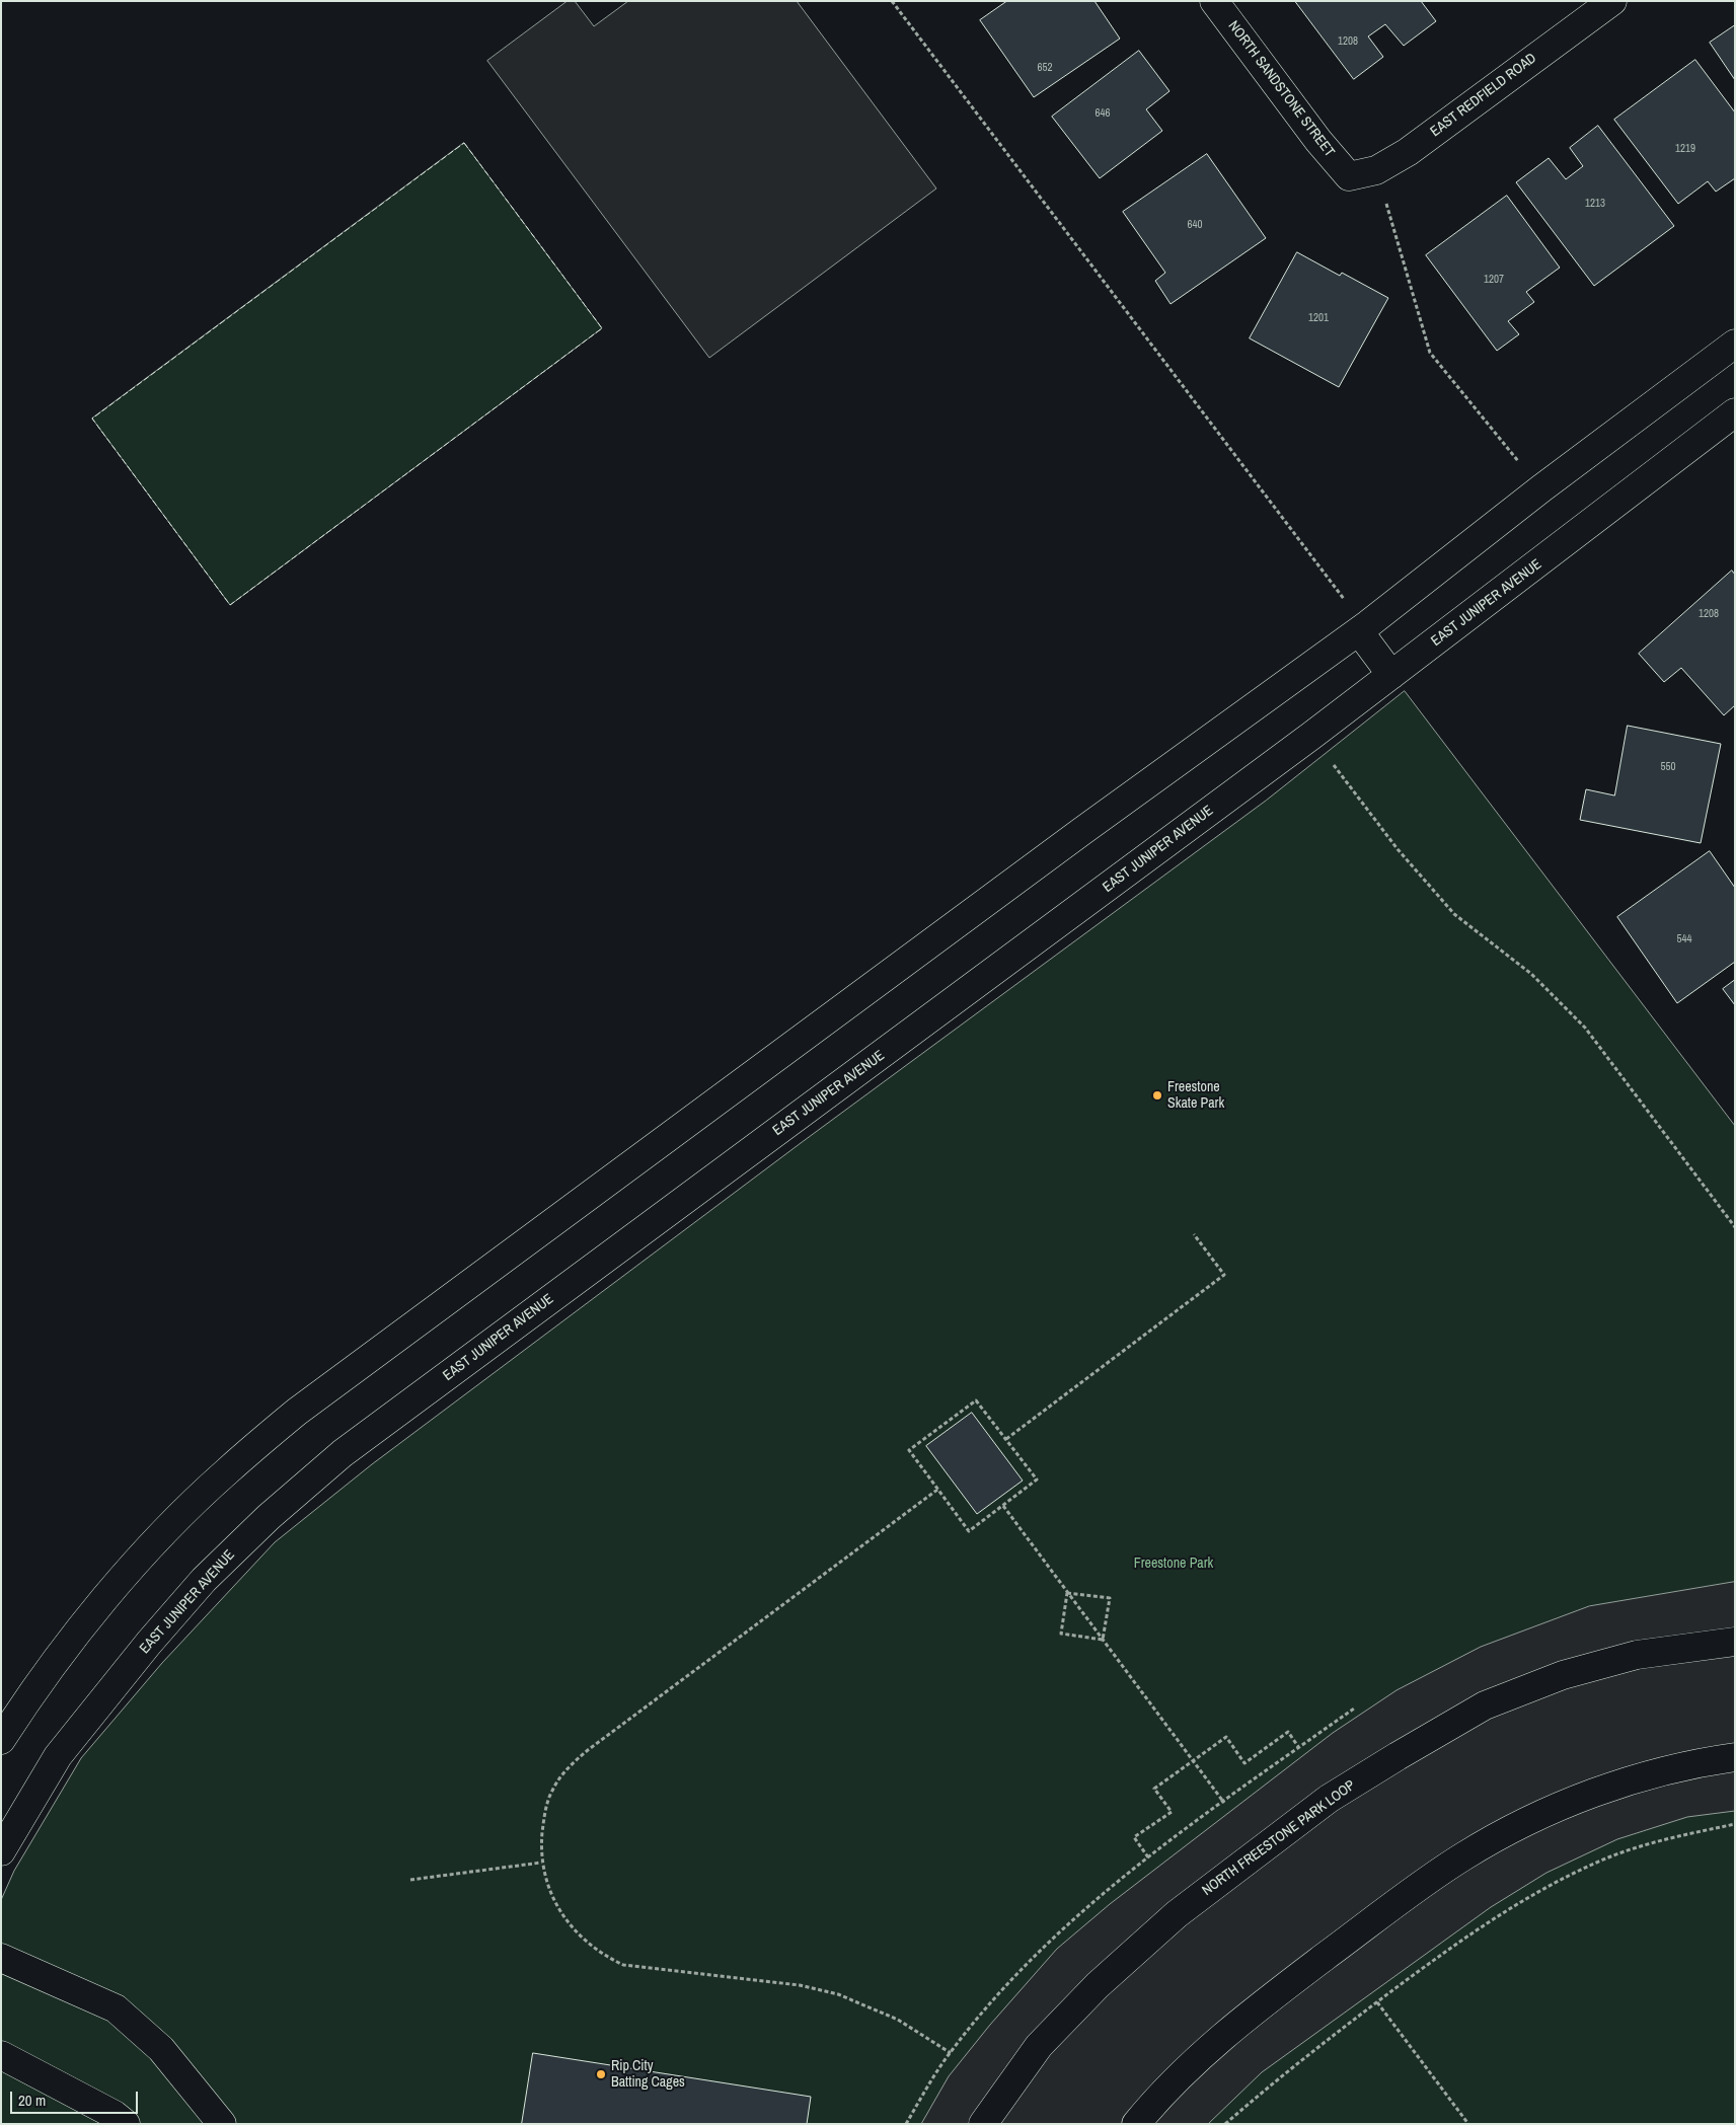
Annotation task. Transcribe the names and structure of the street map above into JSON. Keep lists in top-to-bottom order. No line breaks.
{"streets":{"street":["NORTH SANDSTONE STREET","EAST REDFIELD ROAD","EAST JUNIPER AVENUE","NORTH FREESTONE PARK LOOP"]},"crossings":[["NORTH SANDSTONE STREET","EAST REDFIELD ROAD"]],"parks":["Freestone Park"],"places":["Freestone Skate Park","Rip City Batting Cages"],"house_numbers":["1208","652","646","1219","1213","640","1207","1201","1208","550","544"],"scale_bar":"20 m"}
